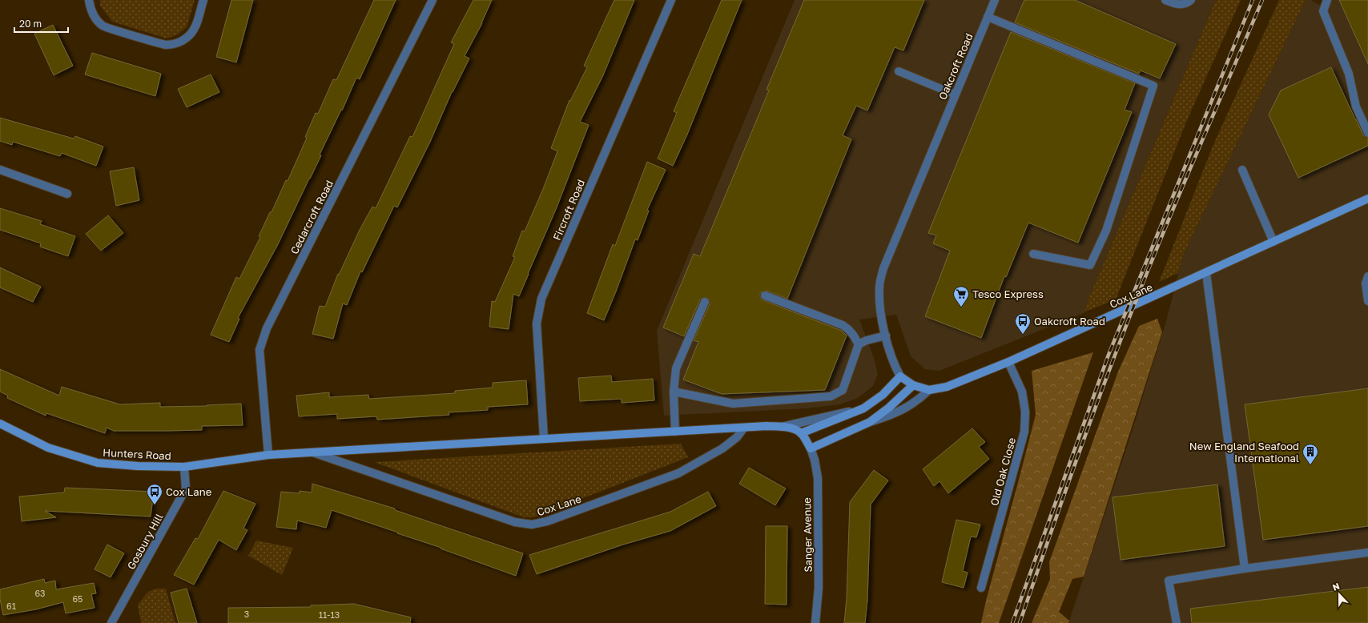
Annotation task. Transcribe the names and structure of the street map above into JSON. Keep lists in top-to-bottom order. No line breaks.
{"streets":{"street":["Oakcroft Road","Fircroft Road","Cedarcroft Road","Cox Lane","Hunters Road","Old Oak Close","Sanger Avenue","Gosbury Hill"]},"crossings":[["Oakcroft Road","Cox Lane"],["Fircroft Road","Cox Lane"],["Cedarcroft Road","Cox Lane"],["Cox Lane","Hunters Road"],["Cox Lane","Old Oak Close"],["Cox Lane","Gosbury Hill"],["Hunters Road","Gosbury Hill"]],"places":{"supermarket":["Tesco Express"],"bus stop":["Oakcroft Road","Cox Lane"],"building":["New England Seafood International"]},"house_numbers":["63","65","61","3","11-13"],"scale_bar":"20 m","north":"top"}
